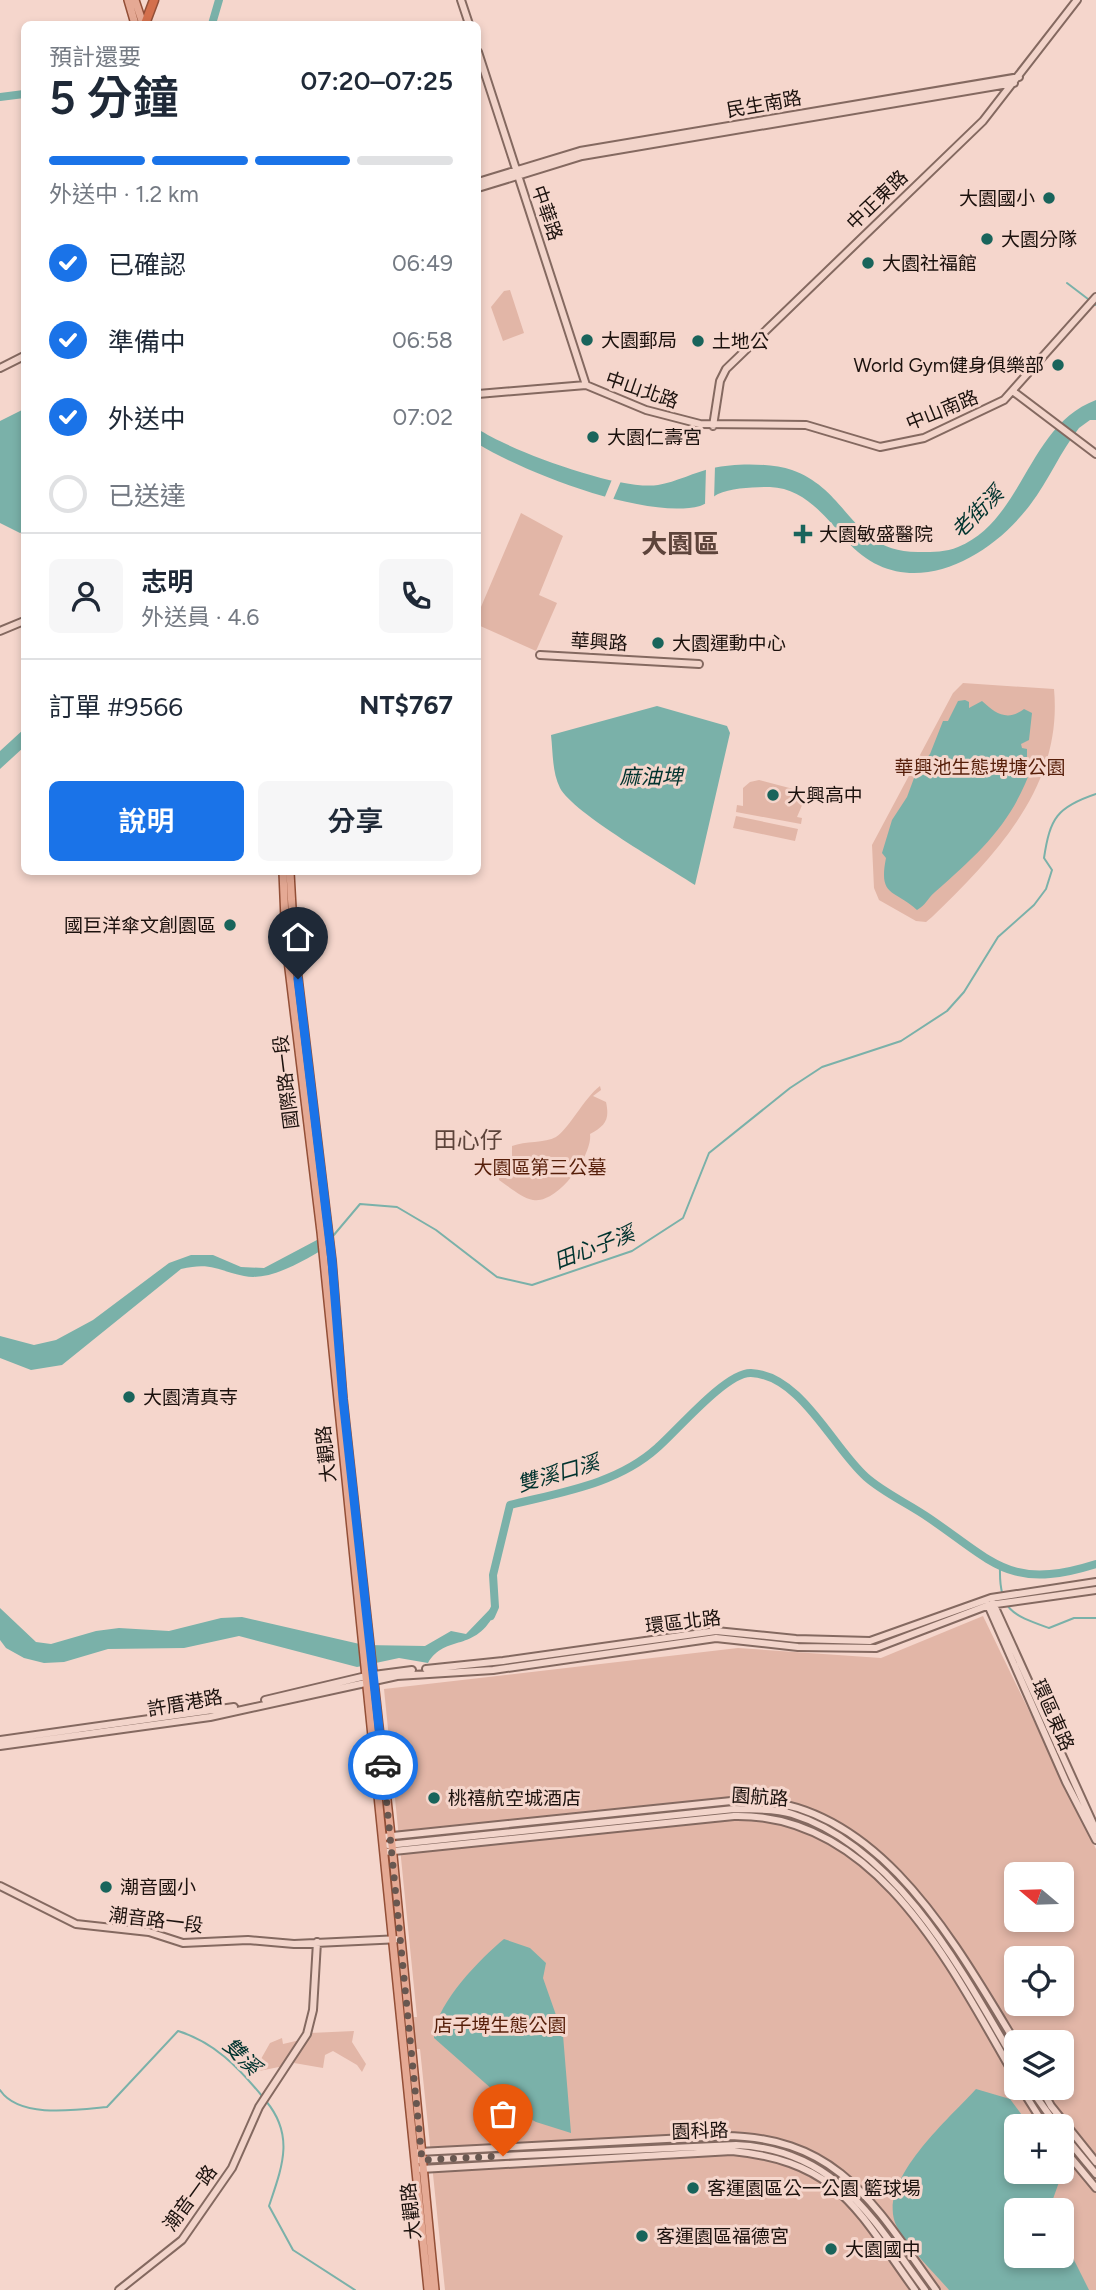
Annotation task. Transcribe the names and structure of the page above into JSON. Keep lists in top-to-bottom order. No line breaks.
{"streets":{"main road":["國際路一段","大觀路"],"street":["民生南路","中正東路","中華路","中山北路","中山南路","華興路","環區北路","許厝港路","環區東路","園航路","潮音路一段","園科路","潮音一路"]},"crossings":[["民生南路","中正東路"],["民生南路","中華路"],["中正東路","中山北路"],["中正東路","中山南路"],["中華路","中山北路"],["中山北路","中山南路"],["國際路一段","大觀路"],["大觀路","環區北路"],["大觀路","許厝港路"],["大觀路","園航路"],["大觀路","潮音路一段"],["大觀路","園科路"],["環區北路","許厝港路"],["環區北路","環區東路"],["潮音路一段","潮音一路"]],"districts":["大園區","田心仔"],"water":["老街溪","麻油埤","田心子溪","雙溪口溪","雙溪"],"parks":["華興池生態埤塘公園","大園區第三公墓","店子埤生態公園"],"places":{"other":["大園國小","大園分隊","大園社福館","大園郵局","土地公","World Gym健身俱樂部","大園仁壽宮","大園運動中心","大興高中","國巨洋傘文創園區","大園清真寺","桃禧航空城酒店","潮音國小","客運園區公一公園 籃球場","客運園區福德宮","大園國中"],"health":["大園敏盛醫院"]},"north":"left","page":{"heading":["5 分鐘","預計還要","07:20–07:25"],"panel":["志明","外送員 · 4.6","訂單 #9566","NT$767"],"bar":"外送中 · 1.2 km","list":[["已確認","06:49"],["準備中","06:58"],["外送中","07:02"],"已送達"],"buttons":["說明","分享"],"map_buttons":["+","−"]}}
